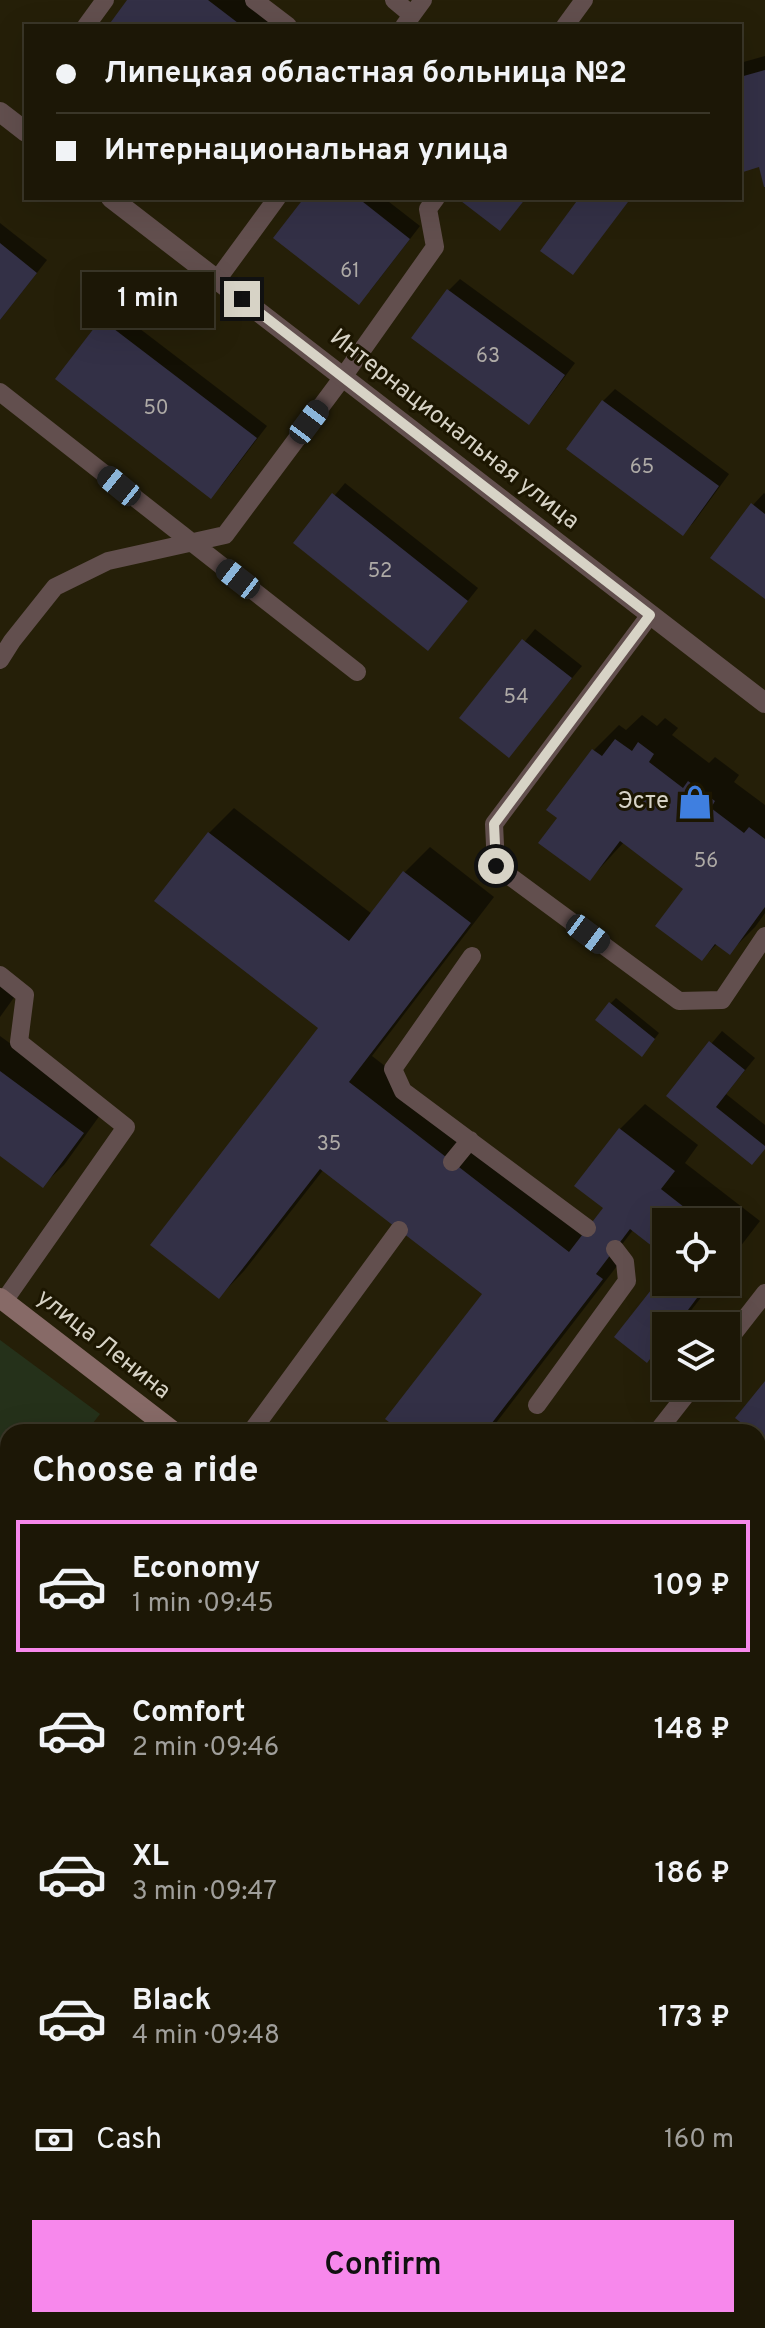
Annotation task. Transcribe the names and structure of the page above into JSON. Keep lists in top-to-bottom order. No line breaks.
{"streets":{"street":["Интернациональная улица","улица Ленина"]},"places":{"shop":["Эсте"]},"house_numbers":["61","63","50","65","52","54","56","35"],"page":{"banner":["Липецкая областная больница №2","Интернациональная улица"],"bubble":"1 min","heading":"Choose a ride","list":[{"name":"Economy","note":"1 min · 09:45","value":"109 ₽"},{"name":"Comfort","note":"2 min · 09:46","value":"148 ₽"},{"name":"XL","note":"3 min · 09:47","value":"186 ₽"},{"name":"Black","note":"4 min · 09:48","value":"173 ₽"}],"pay":["Cash","160 m"],"buttons":"Confirm"}}
